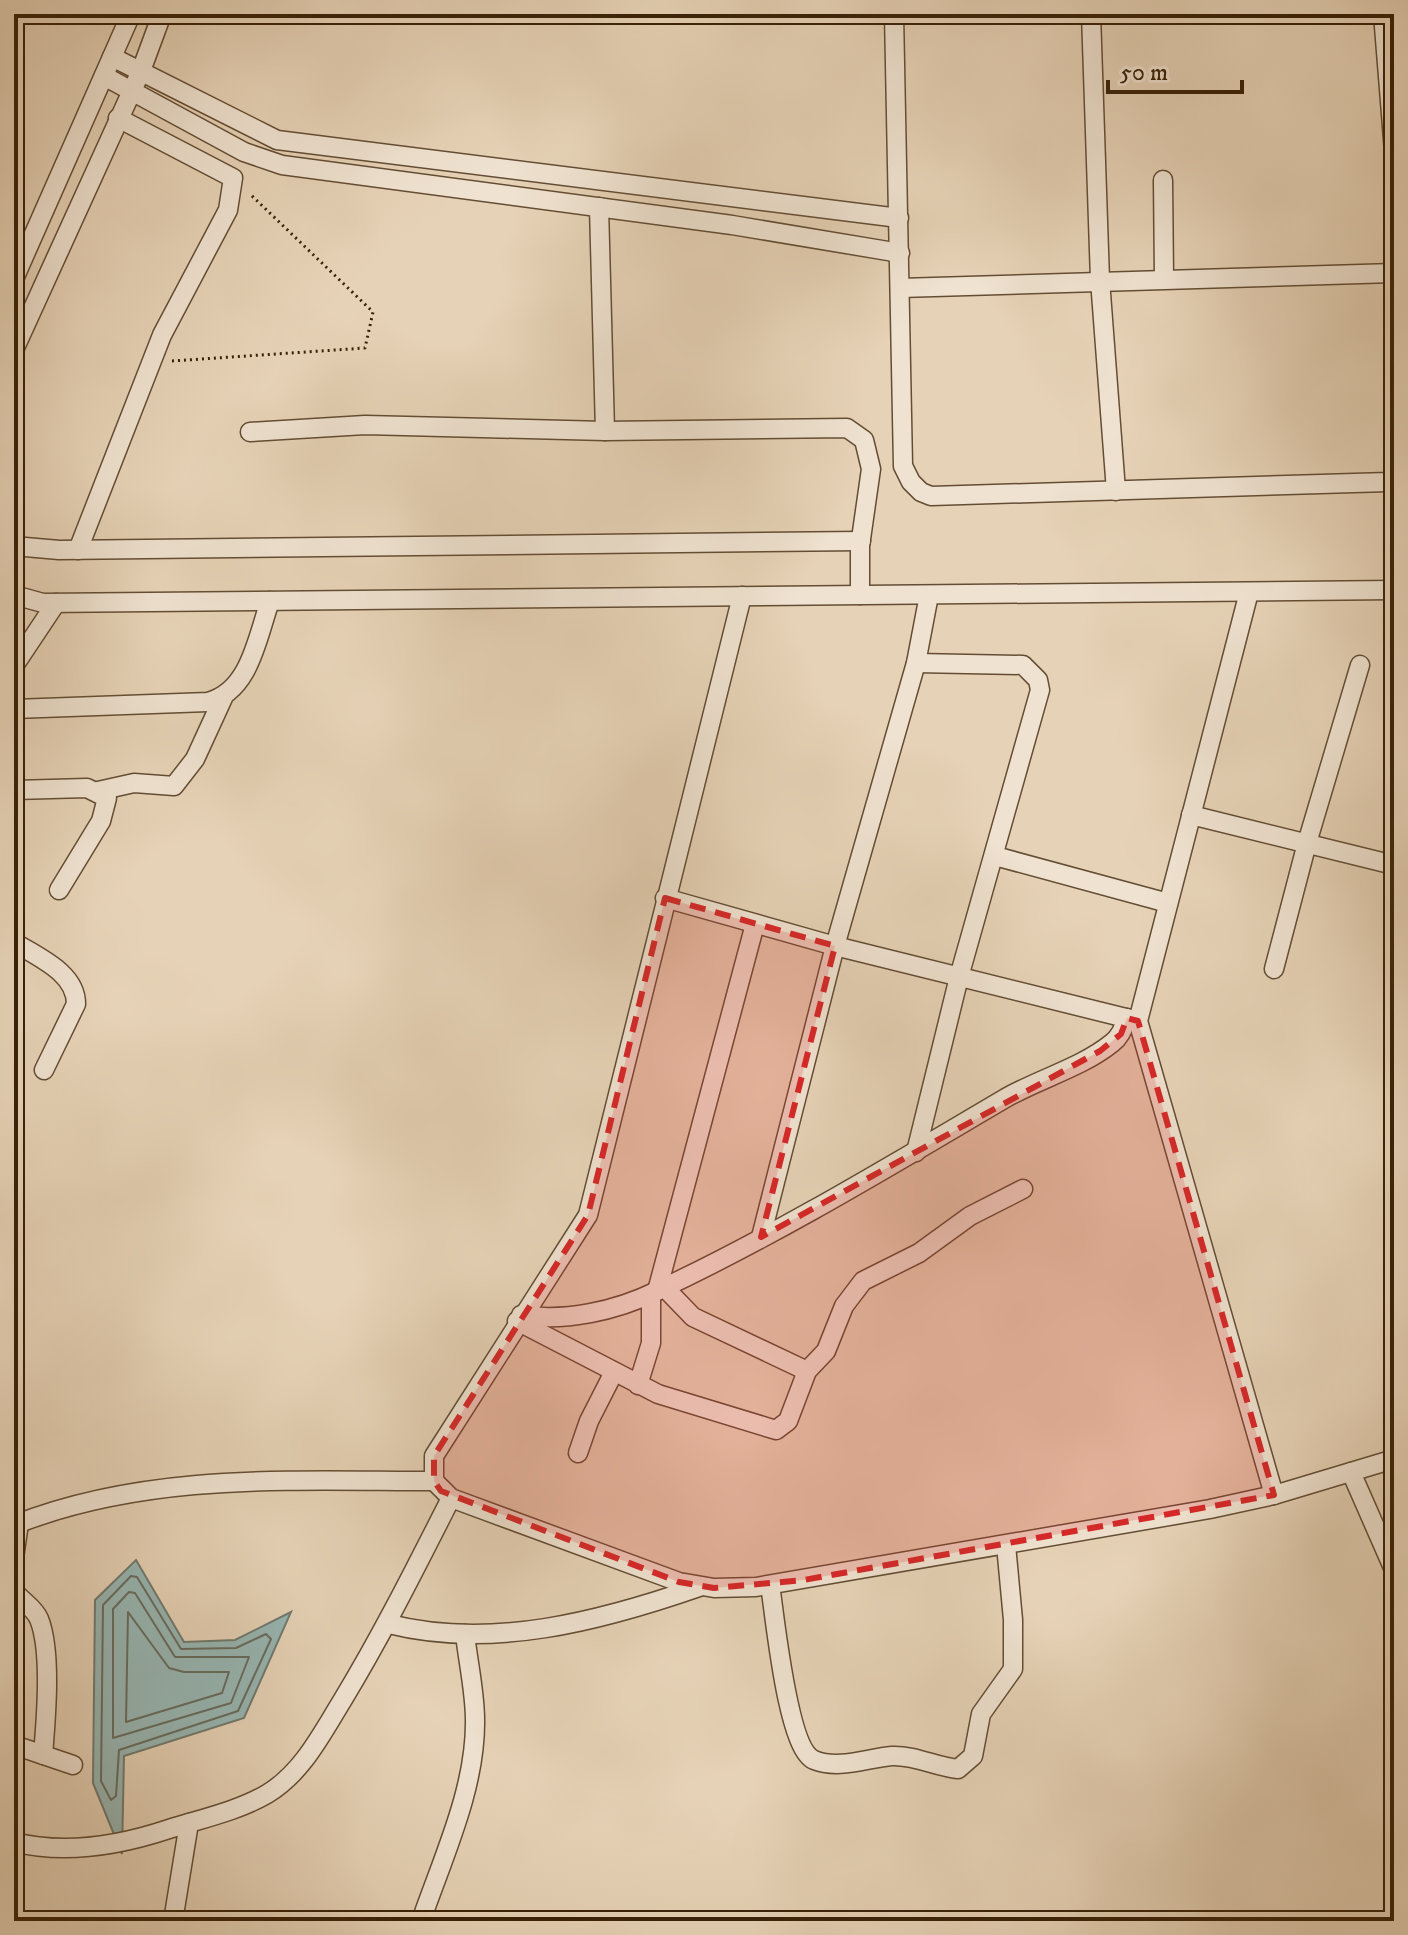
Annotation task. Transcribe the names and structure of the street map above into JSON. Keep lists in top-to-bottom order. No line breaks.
{"scale_bar":"50 m"}
